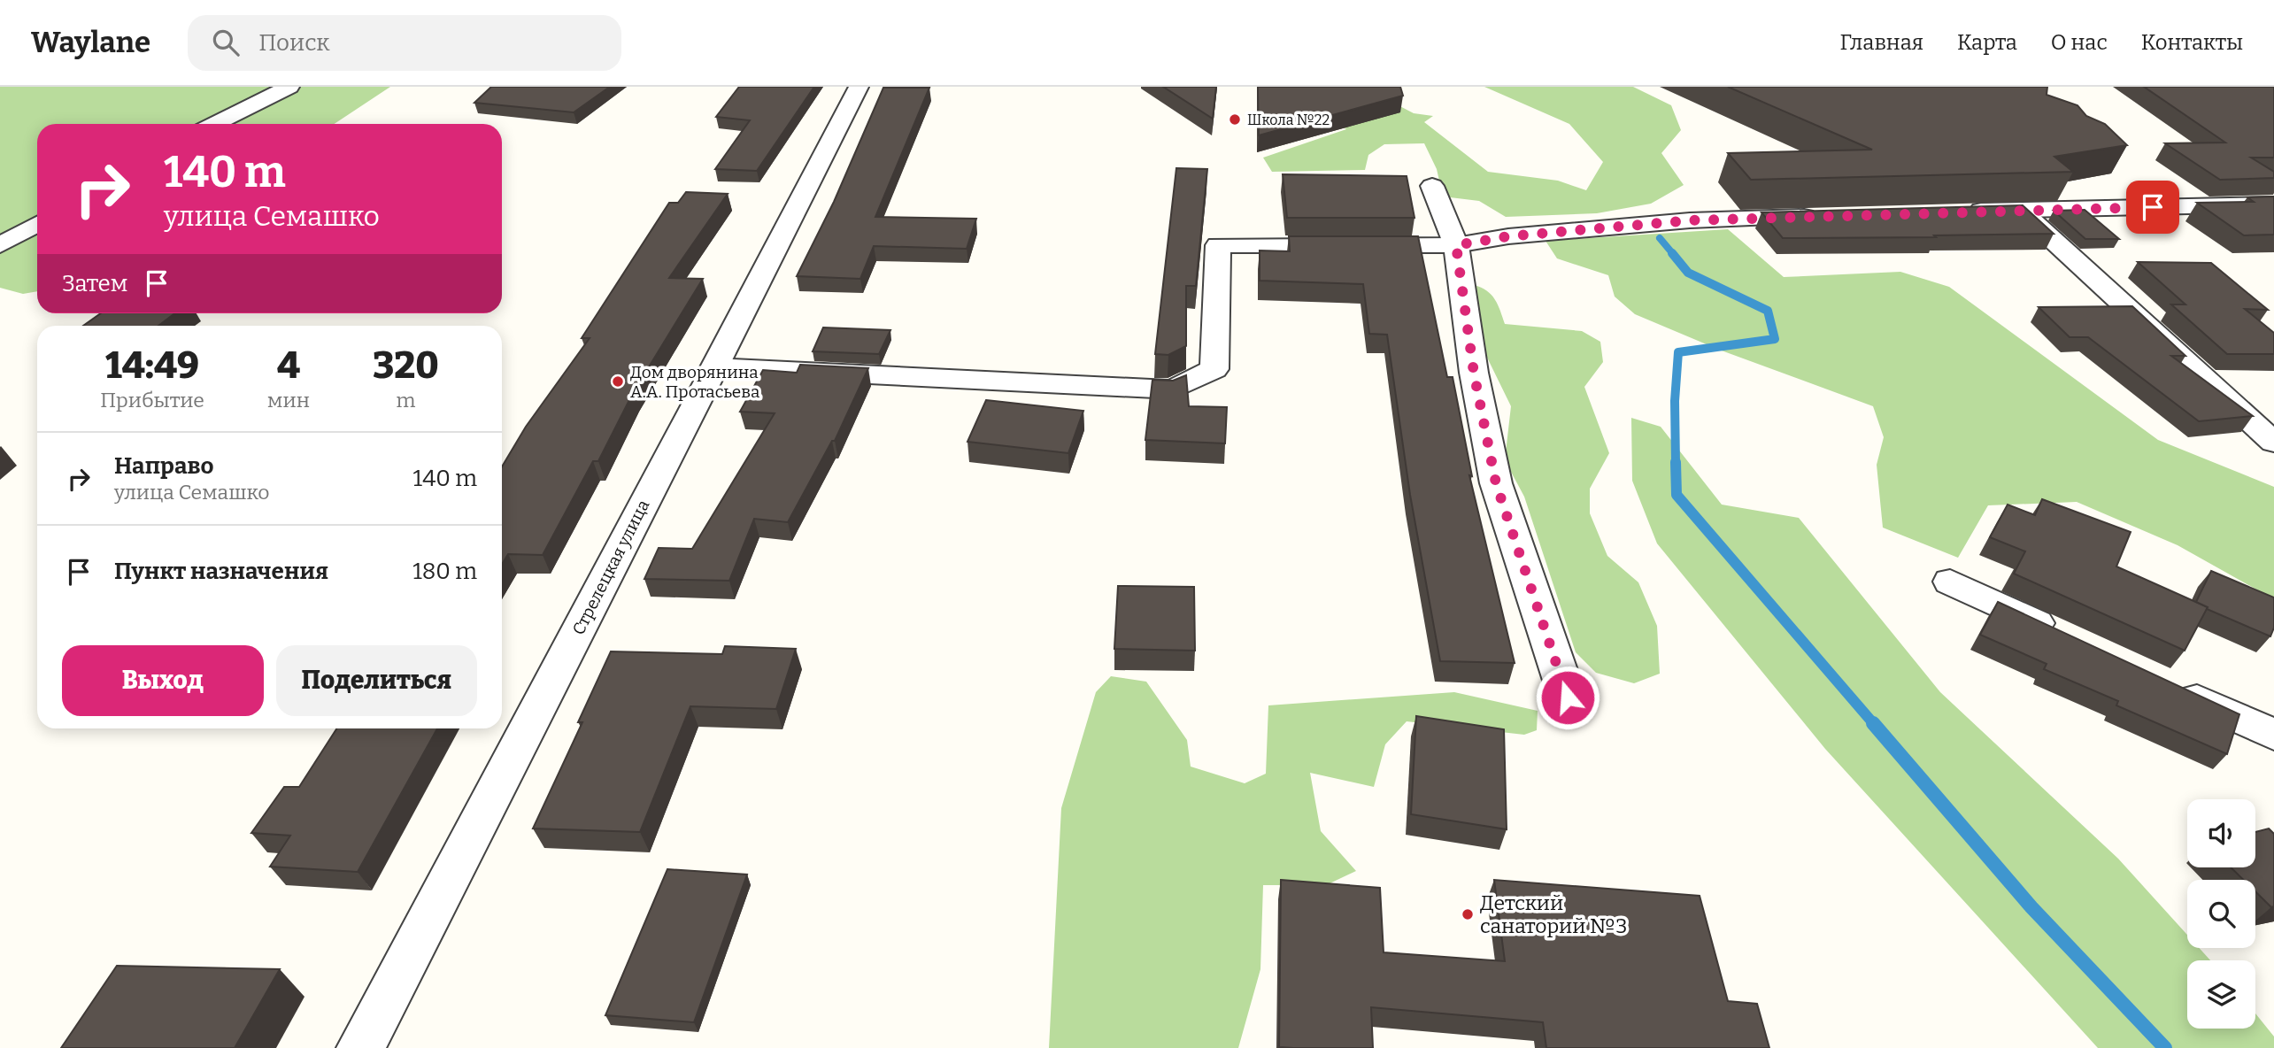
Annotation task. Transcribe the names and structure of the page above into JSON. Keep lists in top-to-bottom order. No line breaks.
{"streets":{"street":["Стрелецкая улица"]},"places":["Школа №22","Дом дворянина А.А. Протасьева","Детский санаторий №3"],"page":{"header":"Waylane","search":"Поиск","nav":["Главная","Карта","О нас","Контакты"],"turn":["140 m","улица Семашко"],"then":"Затем","eta":["14:49","Прибытие","4","мин","320","m"],"list":[{"name":"Направо","note":"улица Семашко","value":"140 m"},{"name":"Пункт назначения","value":"180 m"}],"buttons":["Выход","Поделиться"]}}
